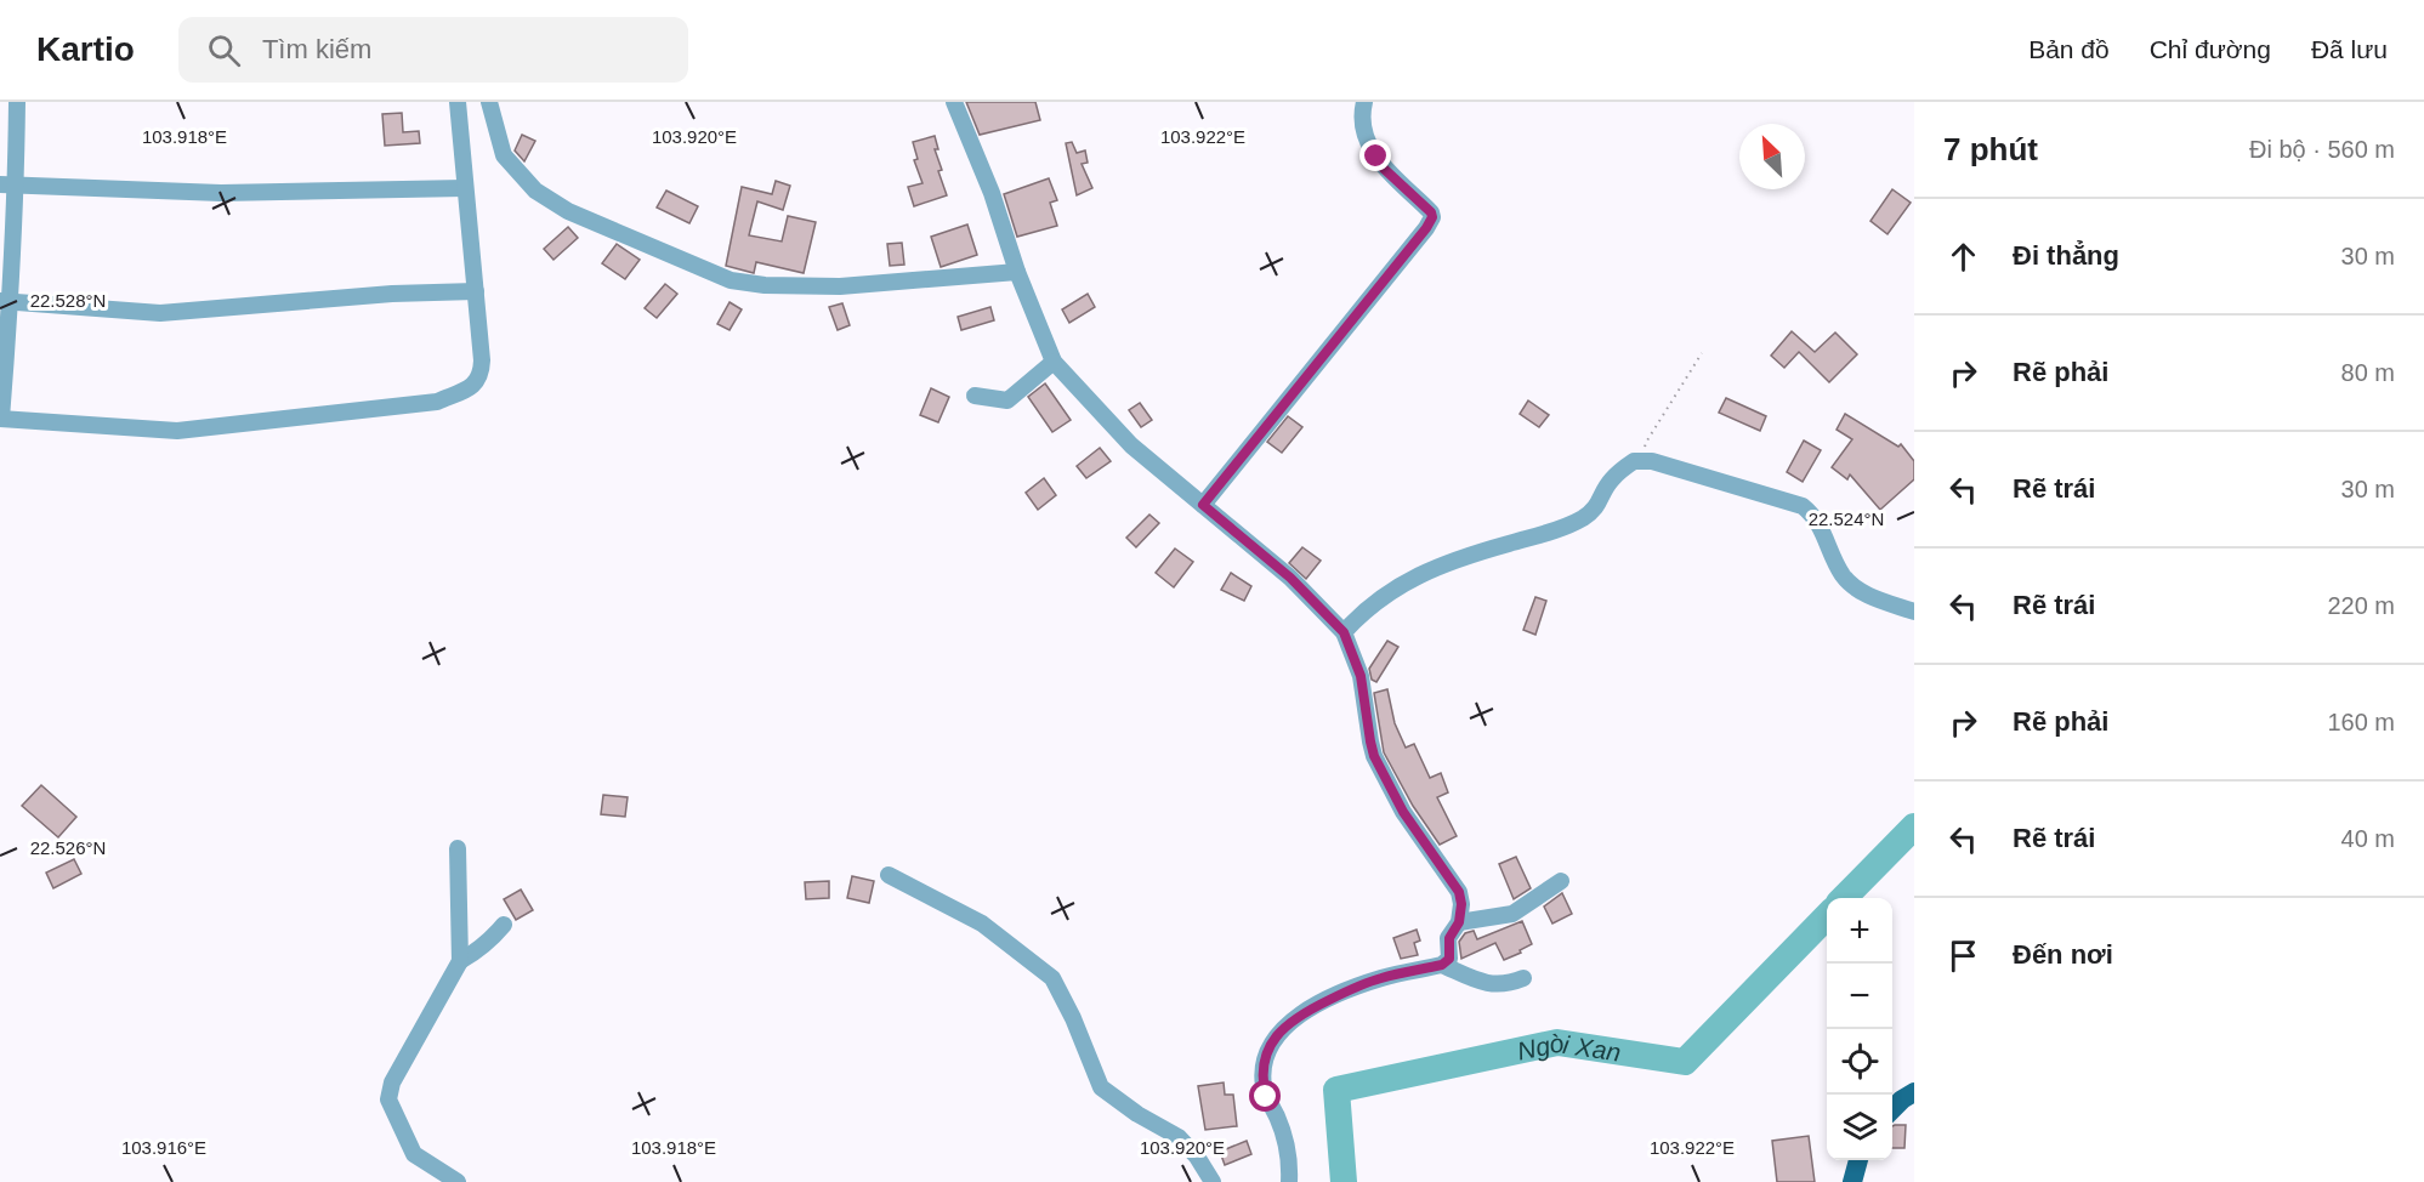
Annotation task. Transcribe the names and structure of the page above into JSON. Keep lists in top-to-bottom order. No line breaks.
{"water":["Ngòi Xan"],"north":"top left","page":{"header":"Kartio","search":"Tìm kiếm","nav":["Bản đồ","Chỉ đường","Đã lưu"],"heading":["7 phút","Đi bộ · 560 m"],"list":[["Đi thẳng","30 m"],["Rẽ phải","80 m"],["Rẽ trái","30 m"],["Rẽ trái","220 m"],["Rẽ phải","160 m"],["Rẽ trái","40 m"],"Đến nơi"],"map_buttons":["+","−"]},"coordinates":["103.918°E","103.920°E","103.922°E","22.528°N","22.524°N","22.526°N","103.916°E"]}
